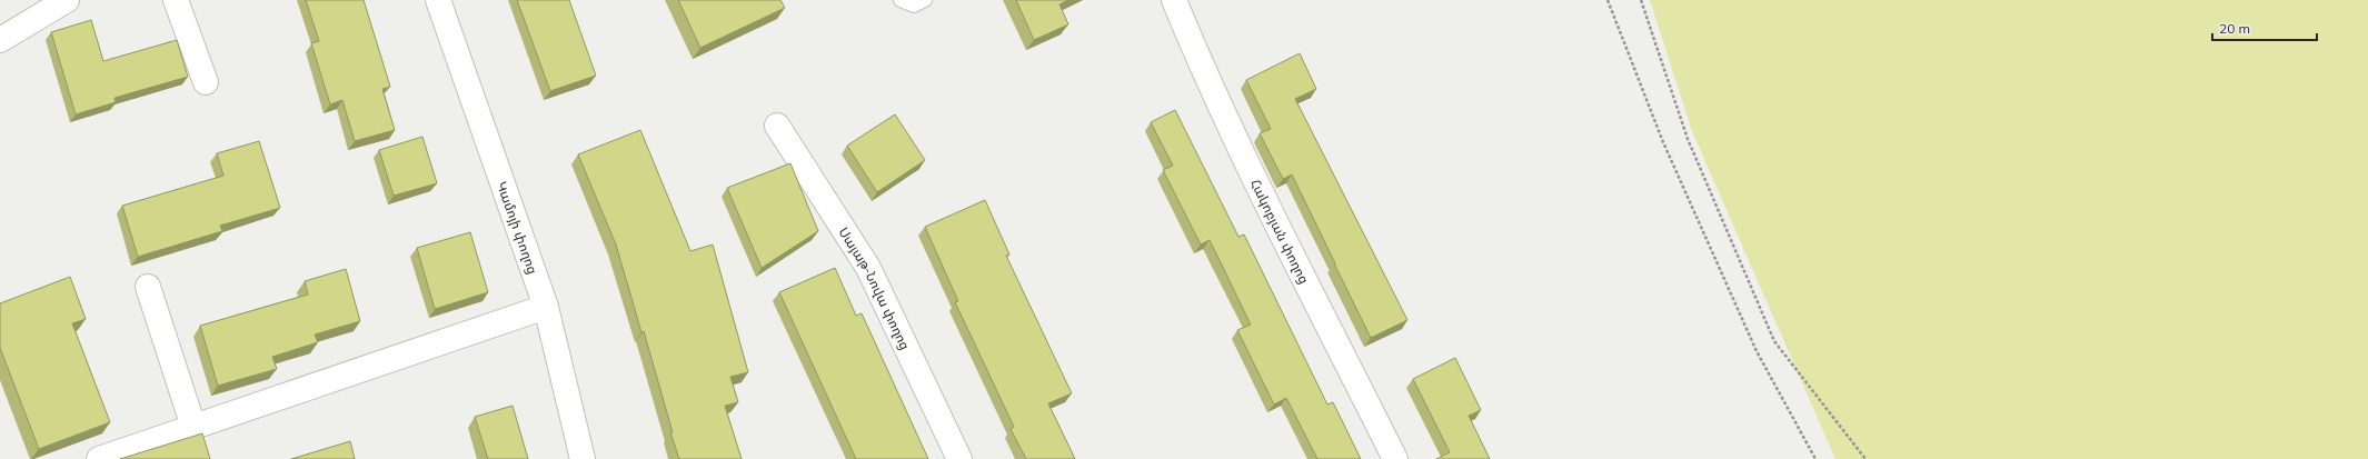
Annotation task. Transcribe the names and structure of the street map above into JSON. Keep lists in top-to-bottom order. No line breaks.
{"streets":{"street":["Կամոյի փողոց","Հակոբյան փողոց","Սայաթ-Նովա փողոց"]},"scale_bar":"20 m"}
